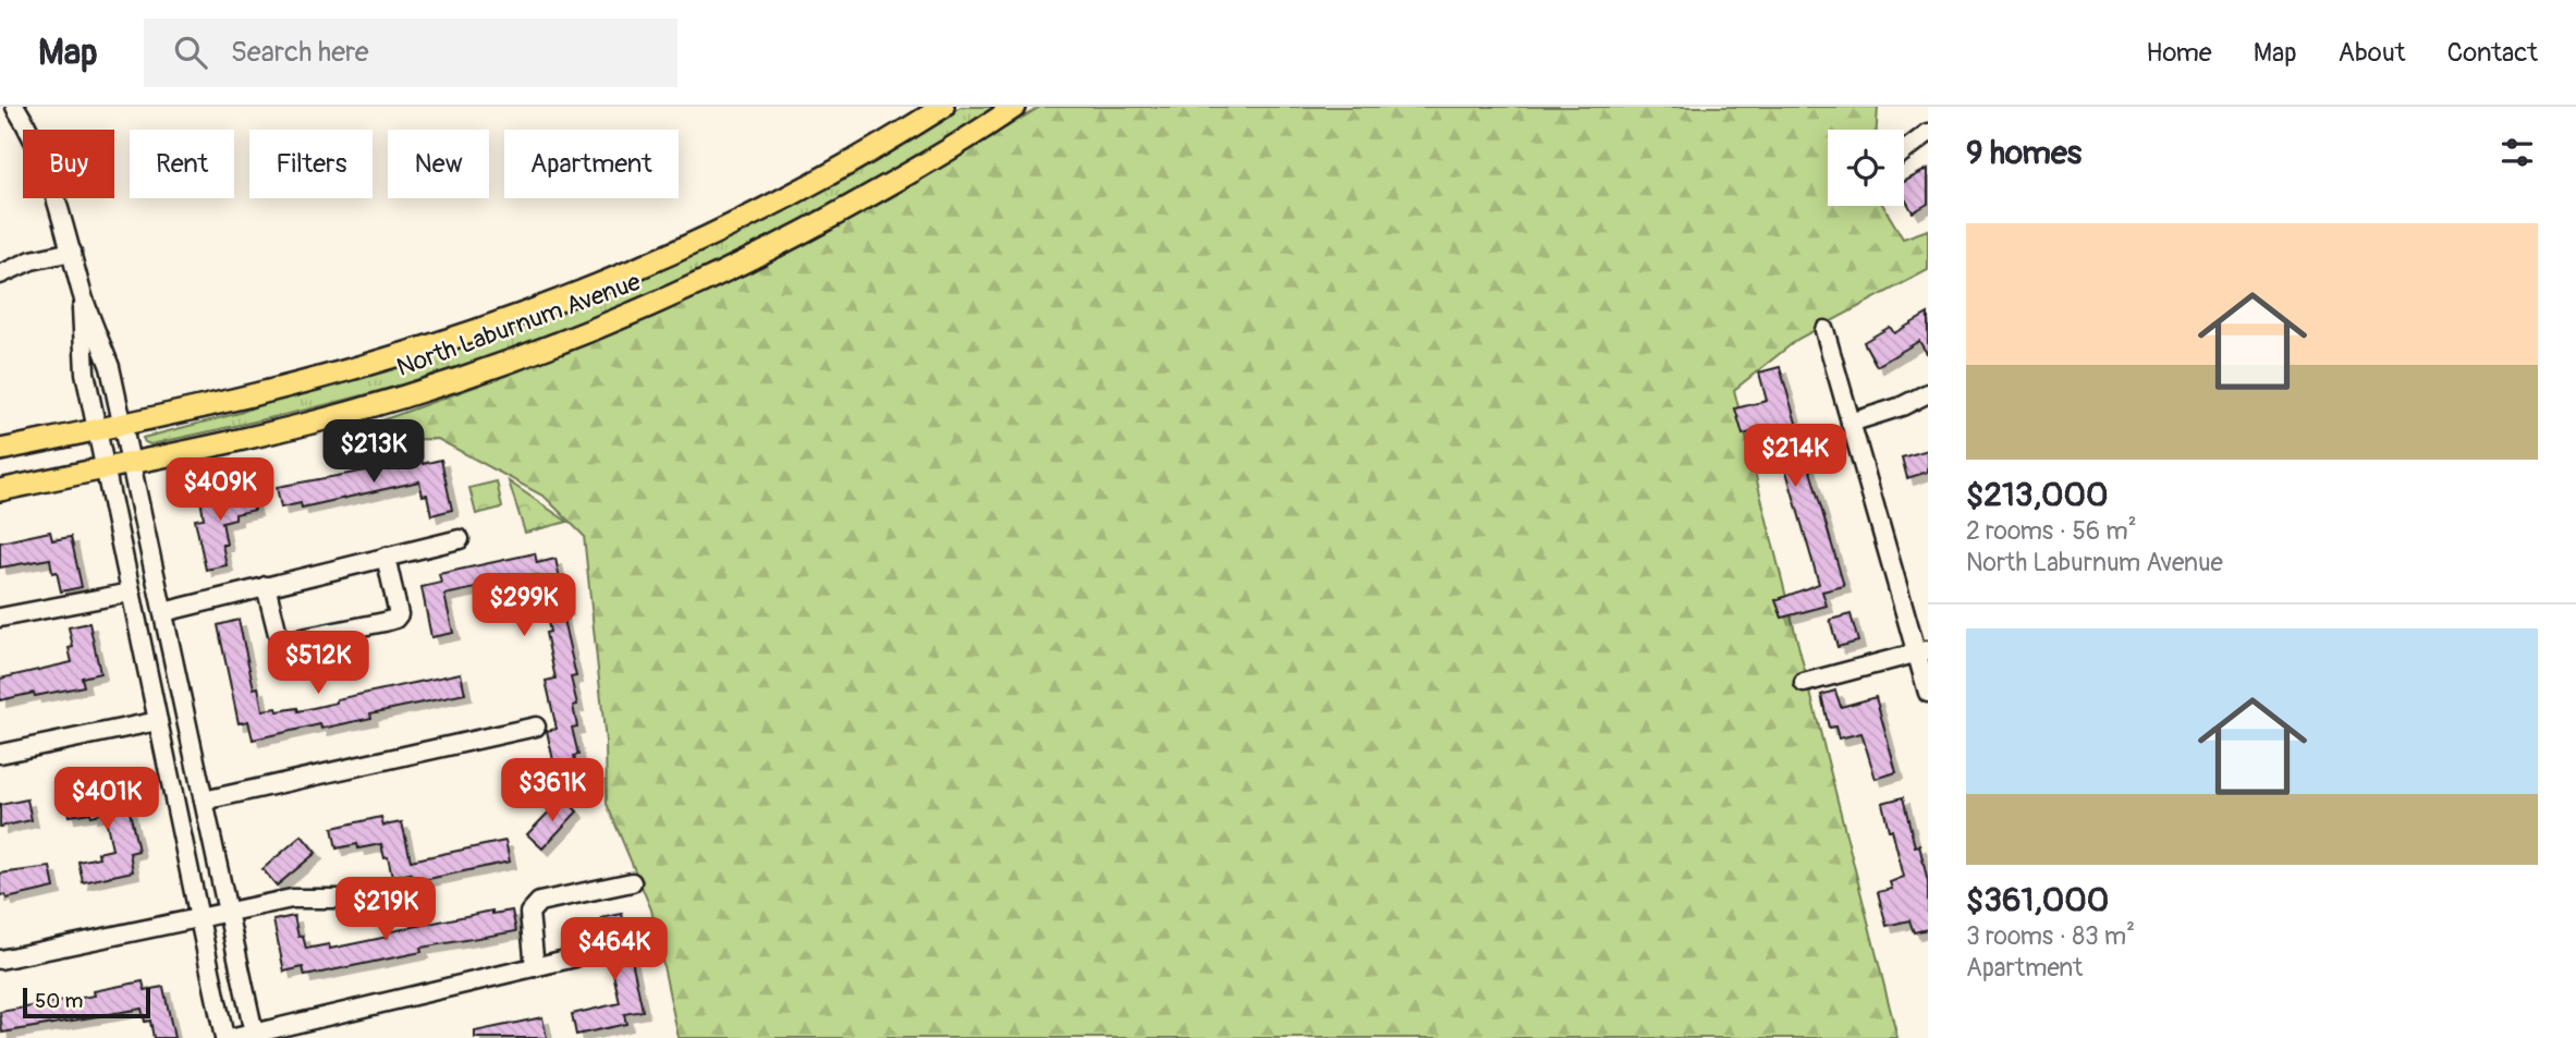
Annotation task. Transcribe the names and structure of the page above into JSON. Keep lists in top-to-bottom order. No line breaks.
{"streets":{"main road":["North Laburnum Avenue"]},"scale_bar":"50 m","page":{"header":"Map","search":"Search here","nav":["Home","Map","About","Contact"],"heading":"9 homes","chip":["Buy","Rent","Filters","New","Apartment"],"list":[{"name":"$213,000","note":"2 rooms · 56 m² · North Laburnum Avenue"},{"name":"$361,000","note":"3 rooms · 83 m² · Apartment"}],"price":["$213K","$214K","$409K","$299K","$512K","$361K","$401K","$219K","$464K"],"scale":"50 m"}}
